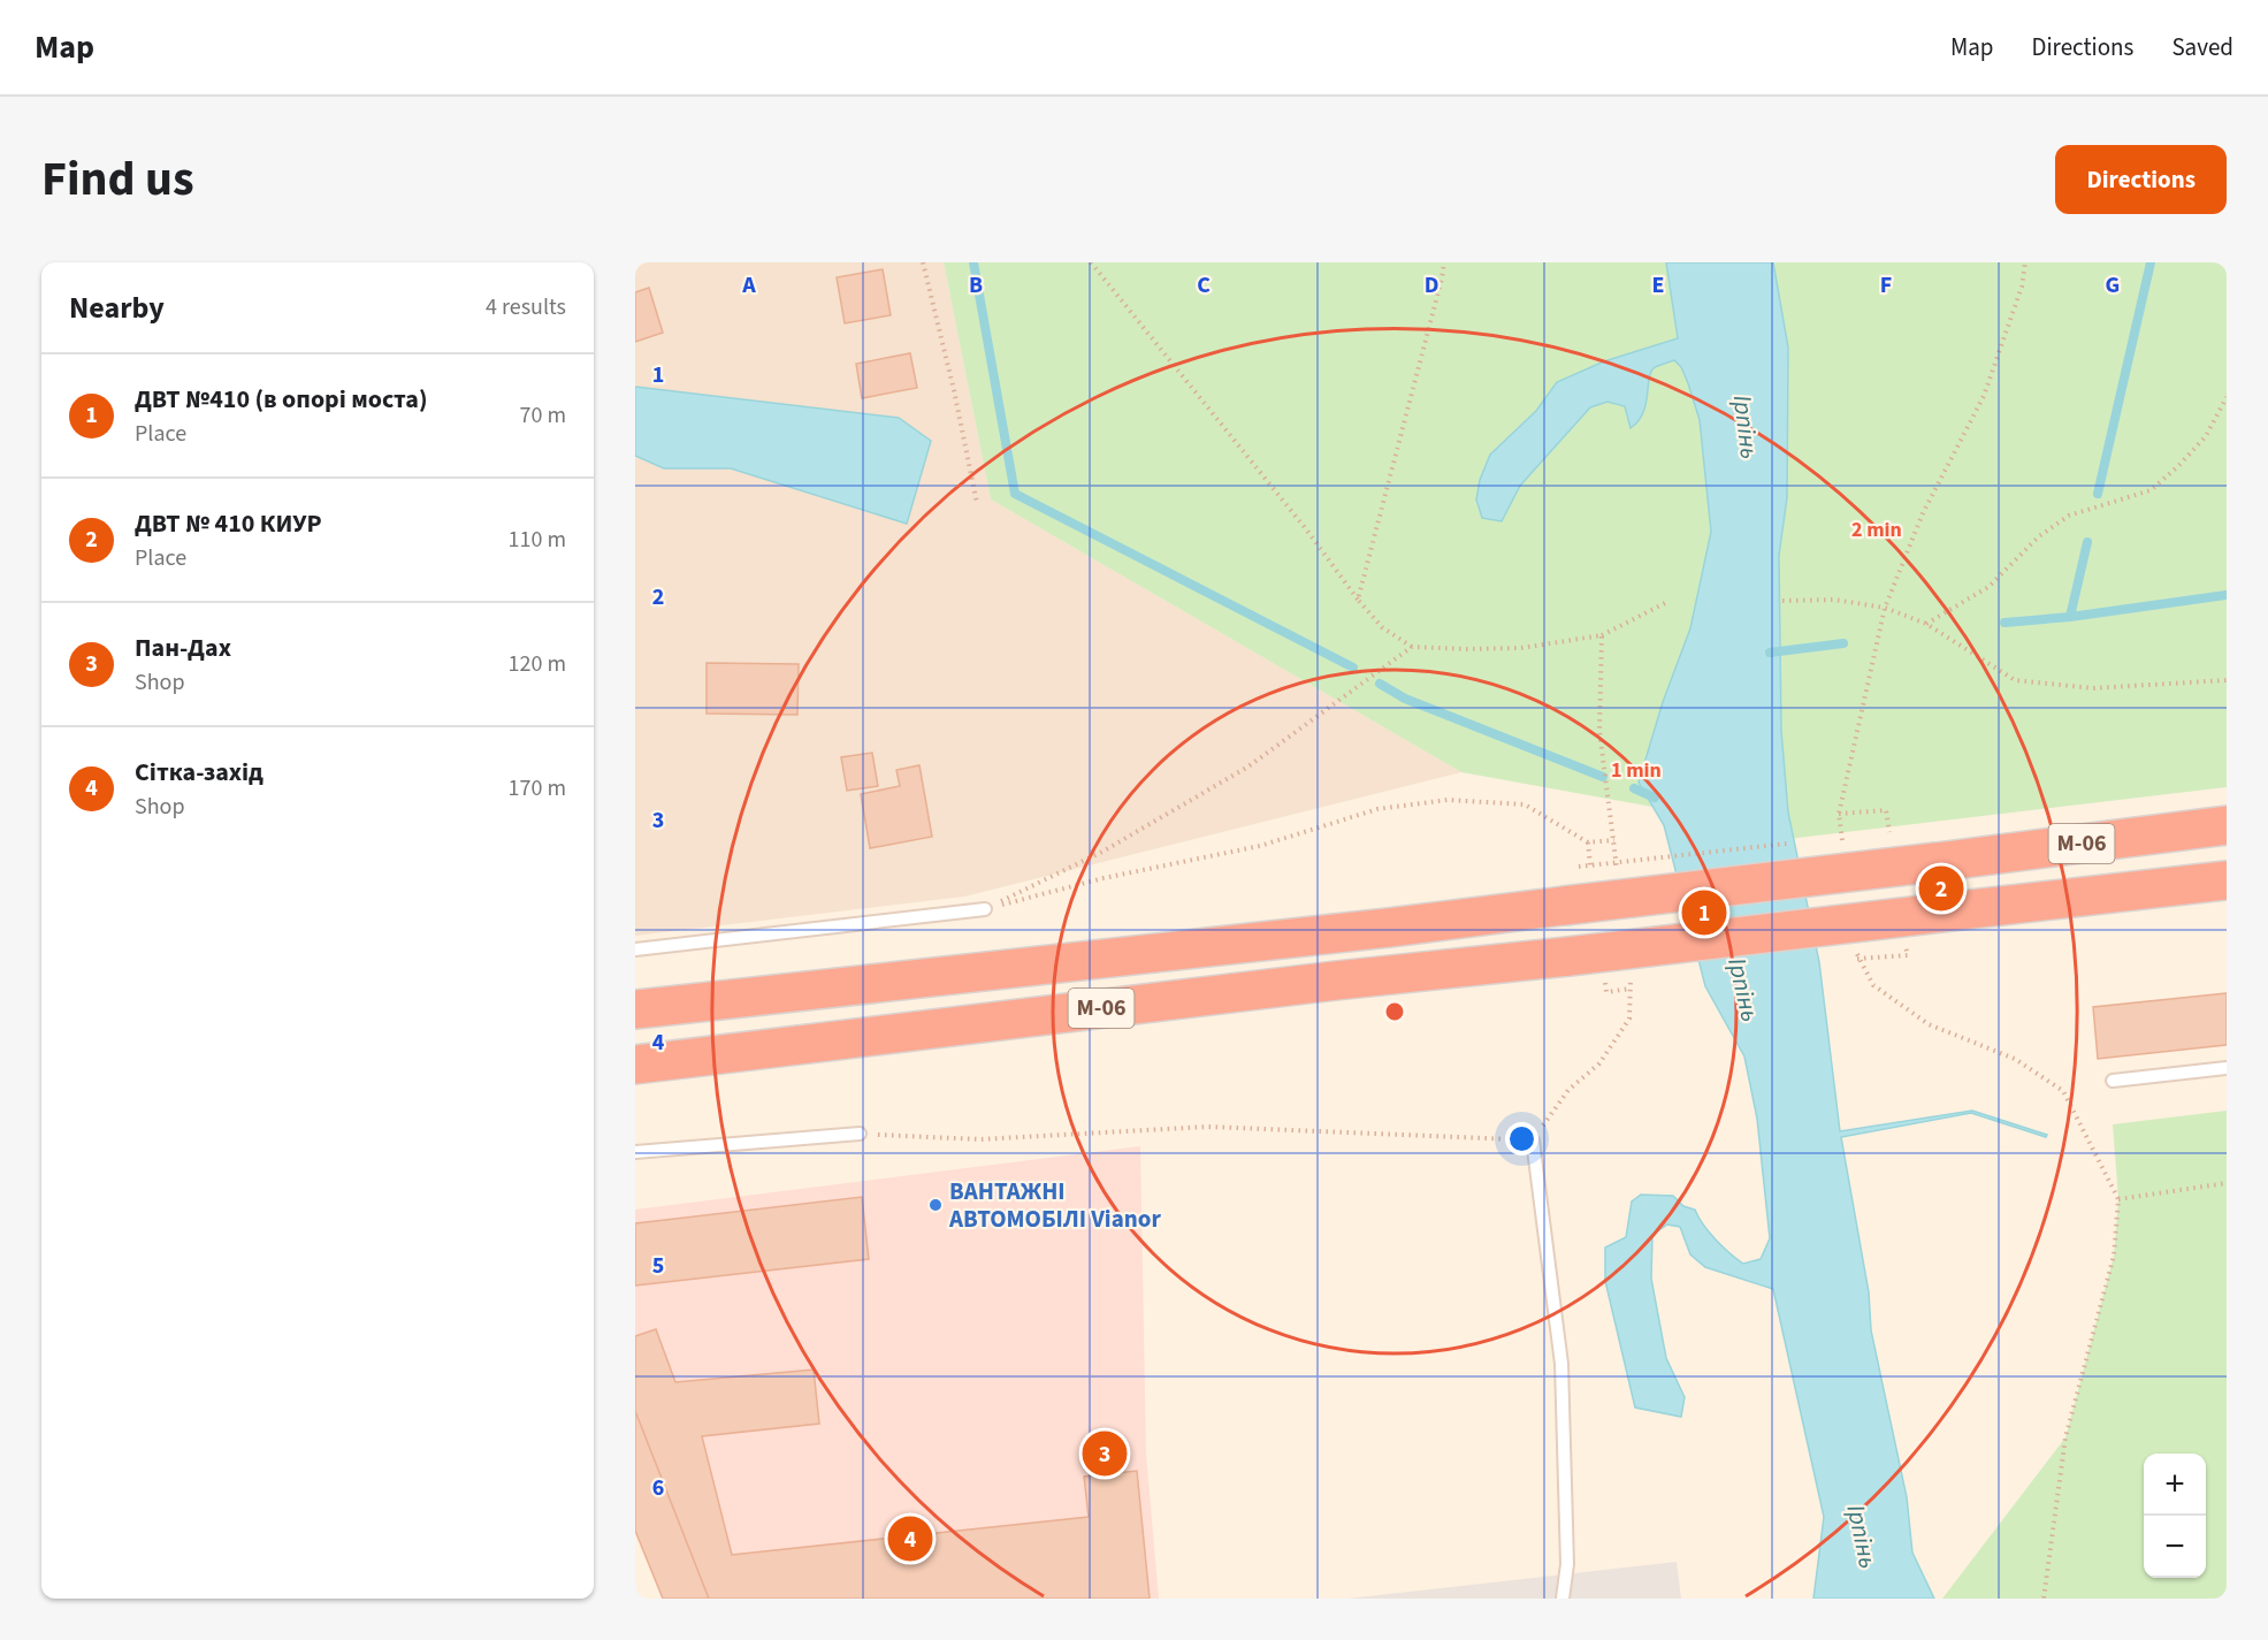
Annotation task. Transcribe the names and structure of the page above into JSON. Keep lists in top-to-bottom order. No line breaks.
{"streets":{"highway":["М-06"]},"water":["Ірпінь"],"places":["ВАНТАЖНІ АВТОМОБІЛІ Vianor"],"page":{"header":"Map","nav":["Map","Directions","Saved"],"title":"Find us","buttons":"Directions","heading":["Nearby","4 results"],"list":[{"mark":"1","name":"ДВТ №410 (в опорі моста)","note":"Place","value":"70 m"},{"mark":"2","name":"ДВТ № 410 КИУР","note":"Place","value":"110 m"},{"mark":"3","name":"Пан-Дах","note":"Shop","value":"120 m"},{"mark":"4","name":"Сітка-захід","note":"Shop","value":"170 m"}],"pins":["2","1","3","4"],"map_buttons":["+","−"]},"grid":{"columns":["A","B","C","D","E","F","G"],"rows":["1","2","3","4","5","6"]},"rings":["2 min","1 min"]}
